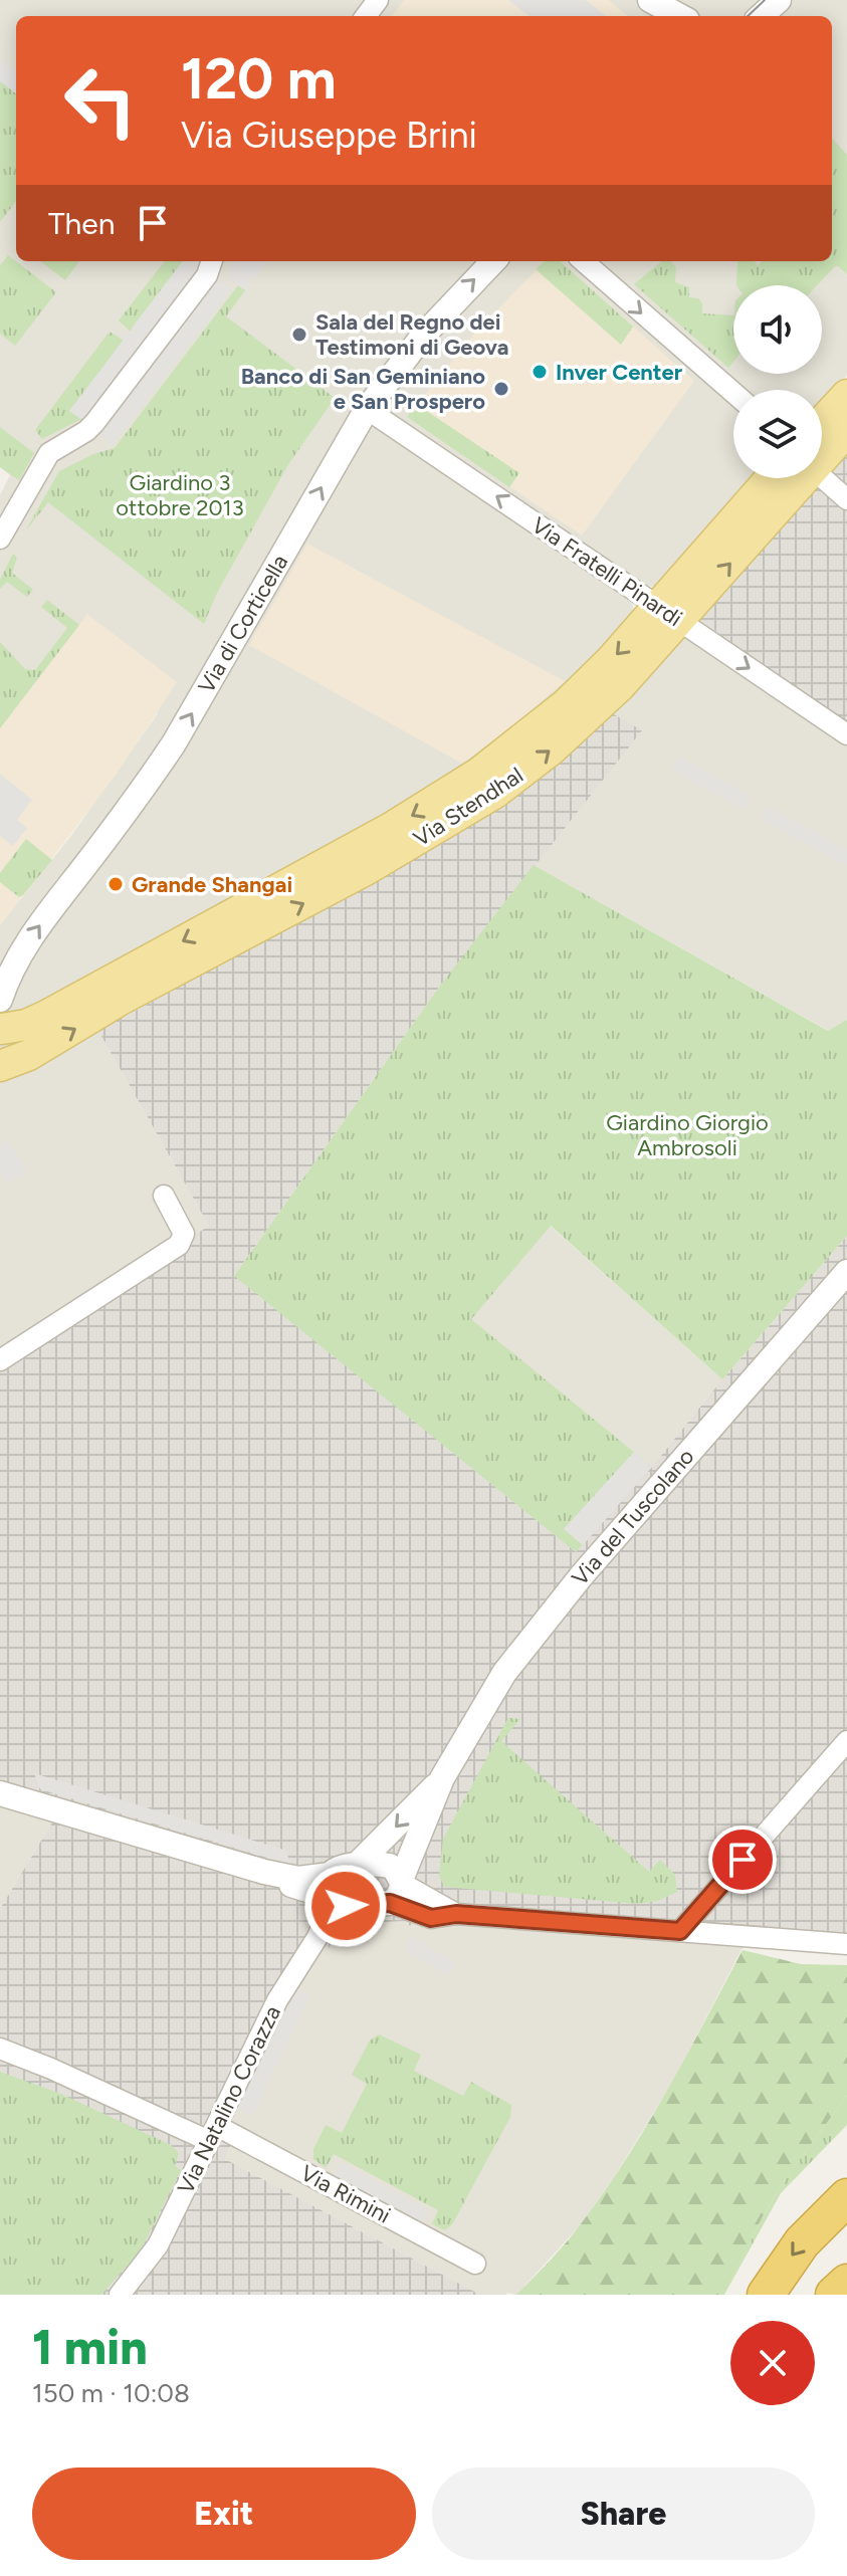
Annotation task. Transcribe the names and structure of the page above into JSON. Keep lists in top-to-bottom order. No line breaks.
{"streets":{"main road":["Via Stendhal"],"street":["Via Fratelli Pinardi","Via di Corticella","Via del Tuscolano","Via Natalino Corazza","Via Rimini"]},"crossings":[["Via Fratelli Pinardi","Via di Corticella"],["Via Fratelli Pinardi","Via Stendhal"],["Via di Corticella","Via Stendhal"],["Via Natalino Corazza","Via Rimini"]],"one_way":["Via di Corticella"],"parks":["Giardino 3 ottobre 2013","Giardino Giorgio Ambrosoli"],"places":["Sala del Regno dei Testimoni di Geova","Inver Center","Banco di San Geminiano e San Prospero","Grande Shangai"],"page":{"turn":["120 m","Via Giuseppe Brini"],"then":"Then","heading":["1 min","150 m · 10:08"],"buttons":["Exit","Share"]}}
